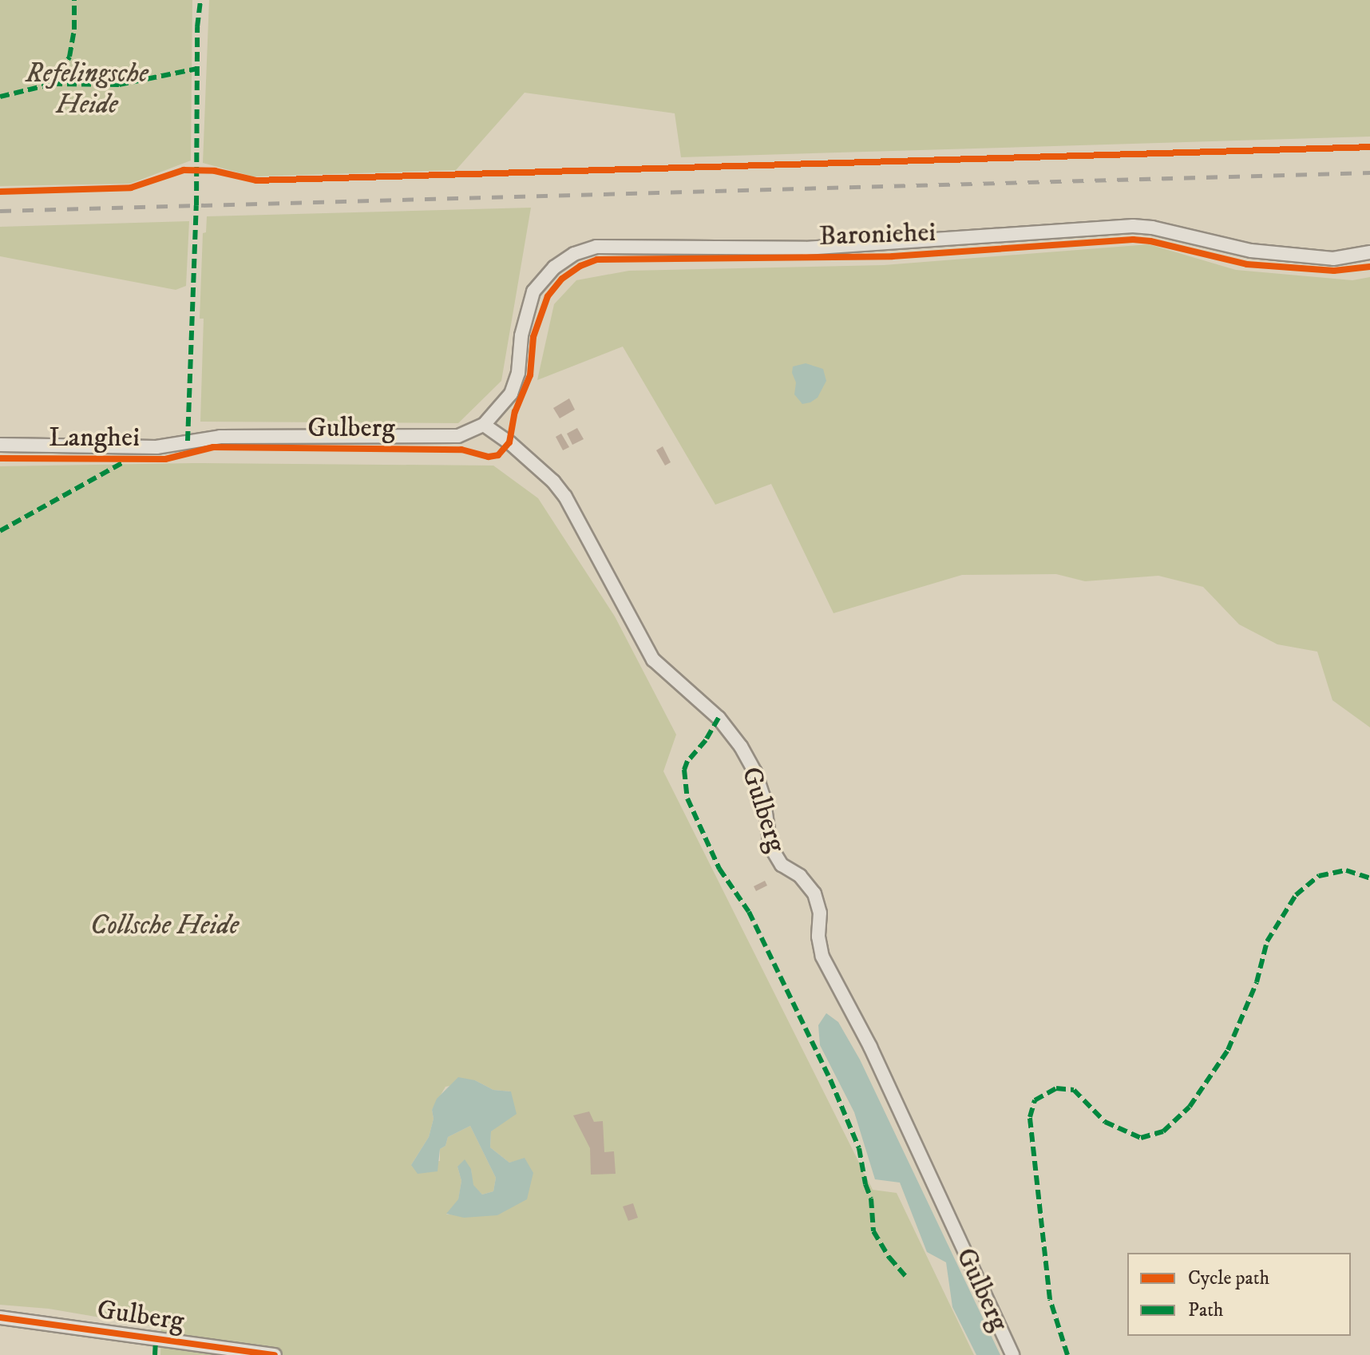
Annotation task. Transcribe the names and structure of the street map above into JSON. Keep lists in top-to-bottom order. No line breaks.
{"streets":{"street":["Baroniehei","Gulberg","Langhei"]},"crossings":[["Baroniehei","Gulberg"],["Gulberg","Langhei"]],"parks":["Refelingsche Heide","Collsche Heide"],"legend":["Cycle path","Path"]}
